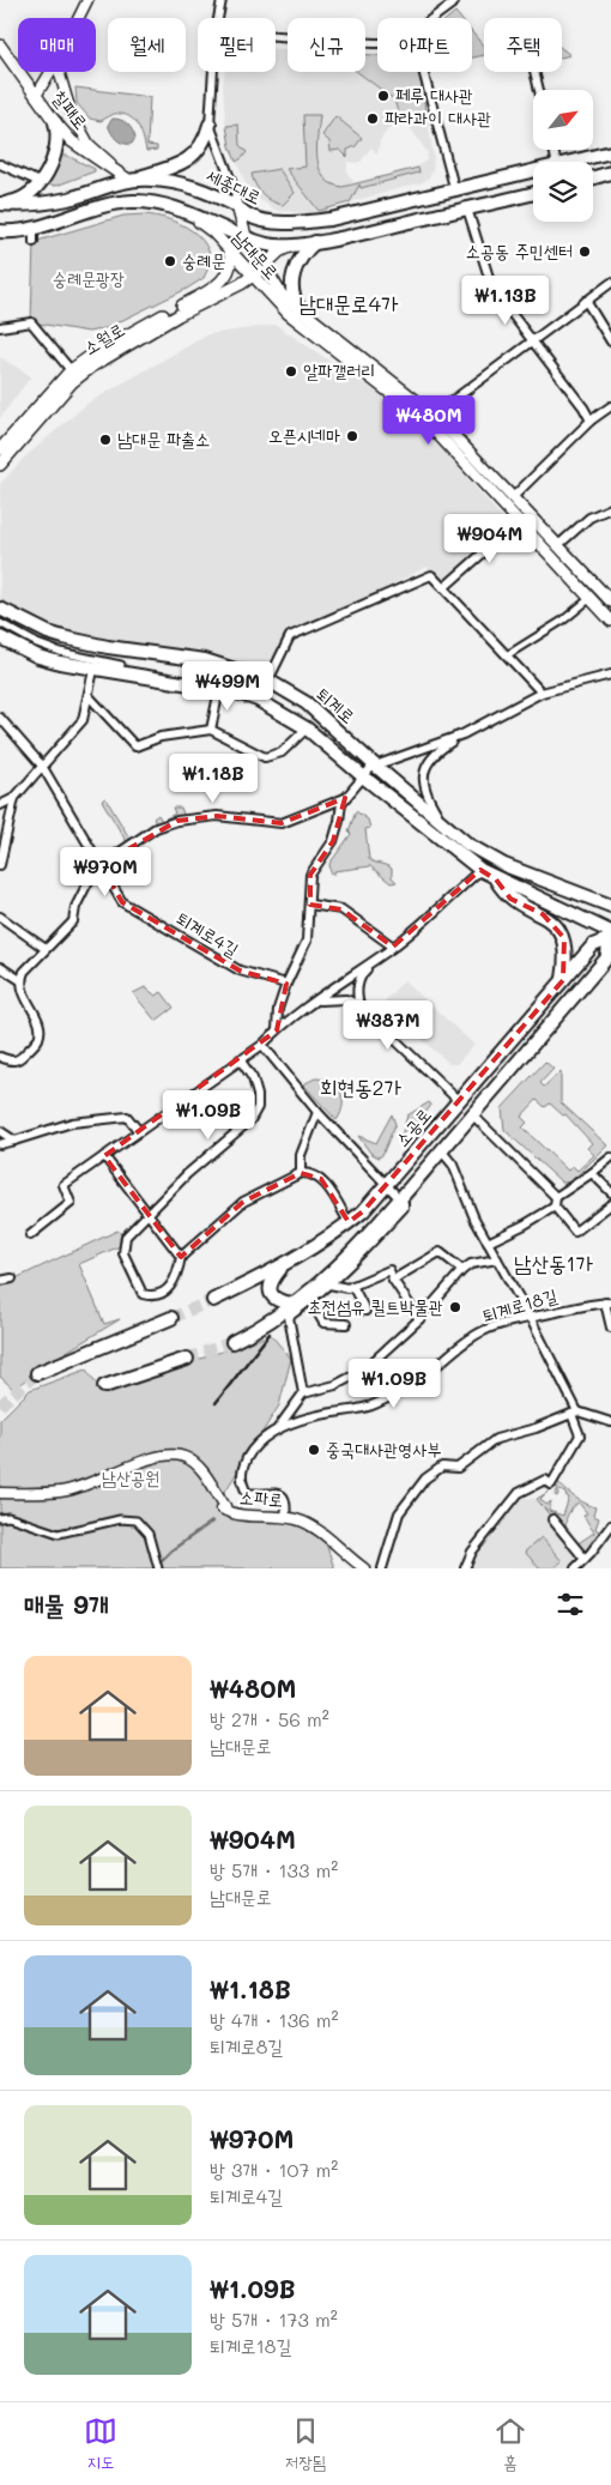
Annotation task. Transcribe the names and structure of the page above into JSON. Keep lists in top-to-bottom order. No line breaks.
{"streets":{"main road":["칠패로","세종대로","남대문로","소월로","퇴계로","소공로"],"street":["퇴계로4길","퇴계로18길","소파로"]},"crossings":[["칠패로","세종대로"],["세종대로","남대문로"],["남대문로","소월로"],["퇴계로","소공로"],["퇴계로18길","소파로"]],"districts":["남대문로4가","회현동2가","남산동1가"],"parks":["숭례문광장","남산공원"],"places":["페루 대사관","파라과이 대사관","소공동 주민센터","숭례문","알파갤러리","오픈시네마","남대문 파출소","초전섬유 퀼트박물관","중국대사관영사부"],"north":"top right","page":{"chip":["매매","월세","필터","신규","아파트","주택"],"price":["₩1.13B","₩480M","₩904M","₩499M","₩1.18B","₩970M","₩387M","₩1.09B","₩1.09B"],"heading":"매물 9개","list":[{"name":"₩480M","note":"방 2개 · 56 m² · 남대문로"},{"name":"₩904M","note":"방 5개 · 133 m² · 남대문로"},{"name":"₩1.18B","note":"방 4개 · 136 m² · 퇴계로8길"},{"name":"₩970M","note":"방 3개 · 107 m² · 퇴계로4길"},{"name":"₩1.09B","note":"방 5개 · 173 m² · 퇴계로18길"}],"tabs":["지도","저장됨","홈"]}}
